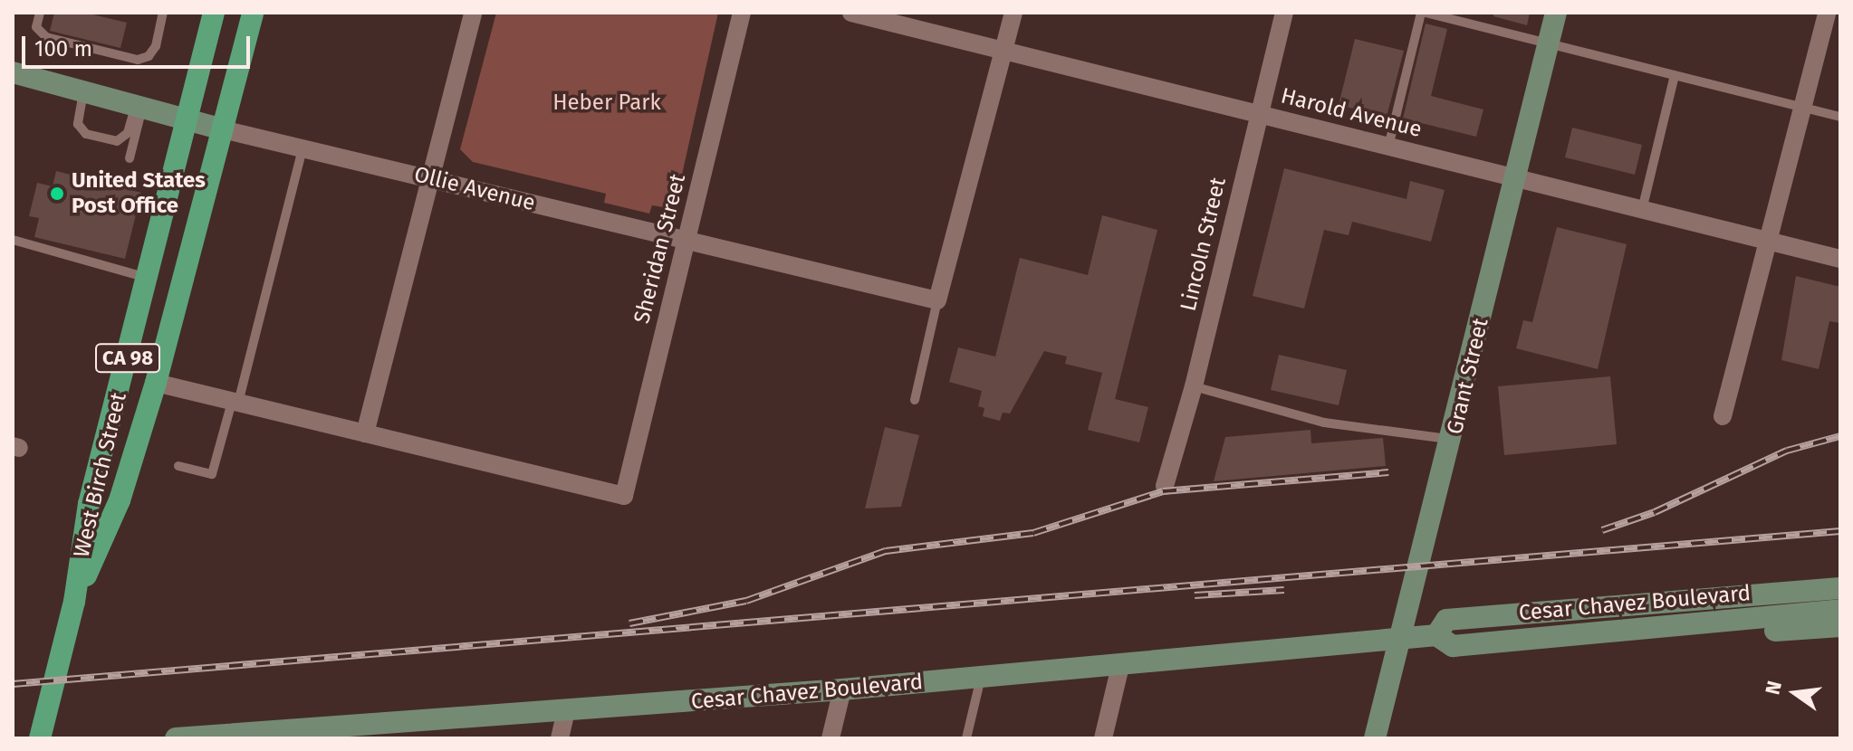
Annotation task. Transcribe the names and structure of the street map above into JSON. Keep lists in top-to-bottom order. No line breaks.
{"streets":{"main road":["Ollie Avenue","CA 98","Grant Street","West Birch Street","Cesar Chavez Boulevard"],"street":["Harold Avenue","Lincoln Street","Sheridan Street"]},"crossings":[["Harold Avenue","Lincoln Street"],["Harold Avenue","Grant Street"],["Ollie Avenue","Sheridan Street"],["Ollie Avenue","West Birch Street"],["Grant Street","Cesar Chavez Boulevard"]],"parks":["Heber Park"],"places":["United States Post Office"],"scale_bar":"100 m","north":"left"}
